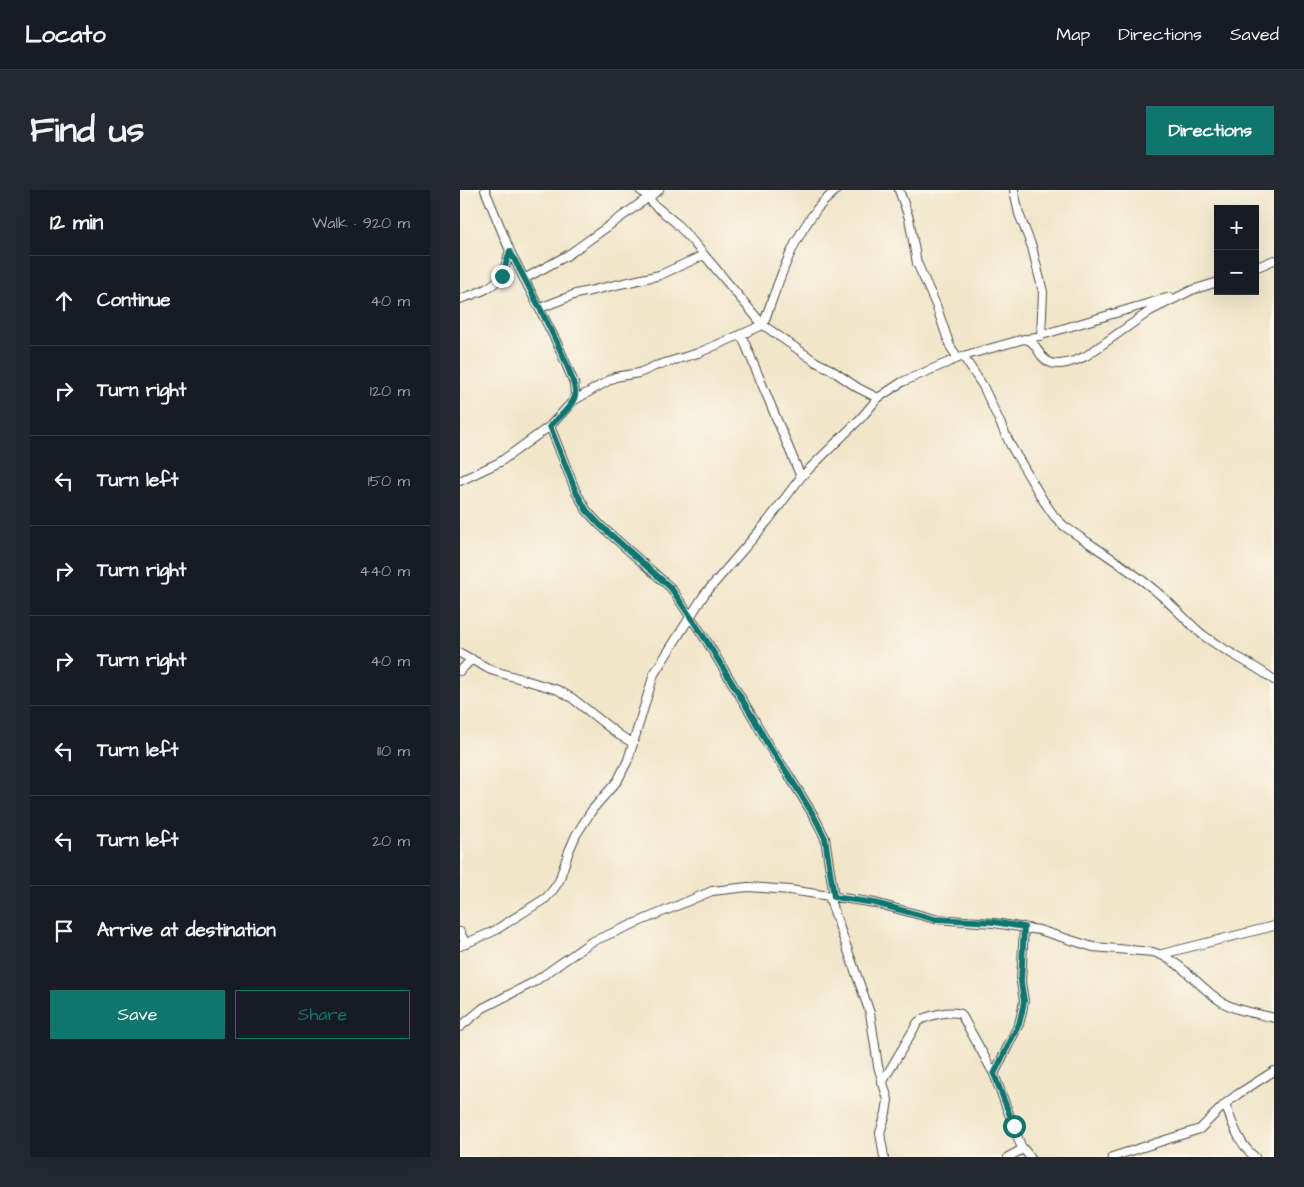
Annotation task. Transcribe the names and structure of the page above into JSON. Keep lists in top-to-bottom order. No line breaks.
{"page":{"header":"Locato","nav":["Map","Directions","Saved"],"title":"Find us","buttons":["Directions",["Save","Share"]],"heading":["12 min","Walk · 920 m"],"map_buttons":["+","−"],"list":[["Continue","40 m"],["Turn right","120 m"],["Turn left","150 m"],["Turn right","440 m"],["Turn right","40 m"],["Turn left","110 m"],["Turn left","20 m"],"Arrive at destination"]}}
